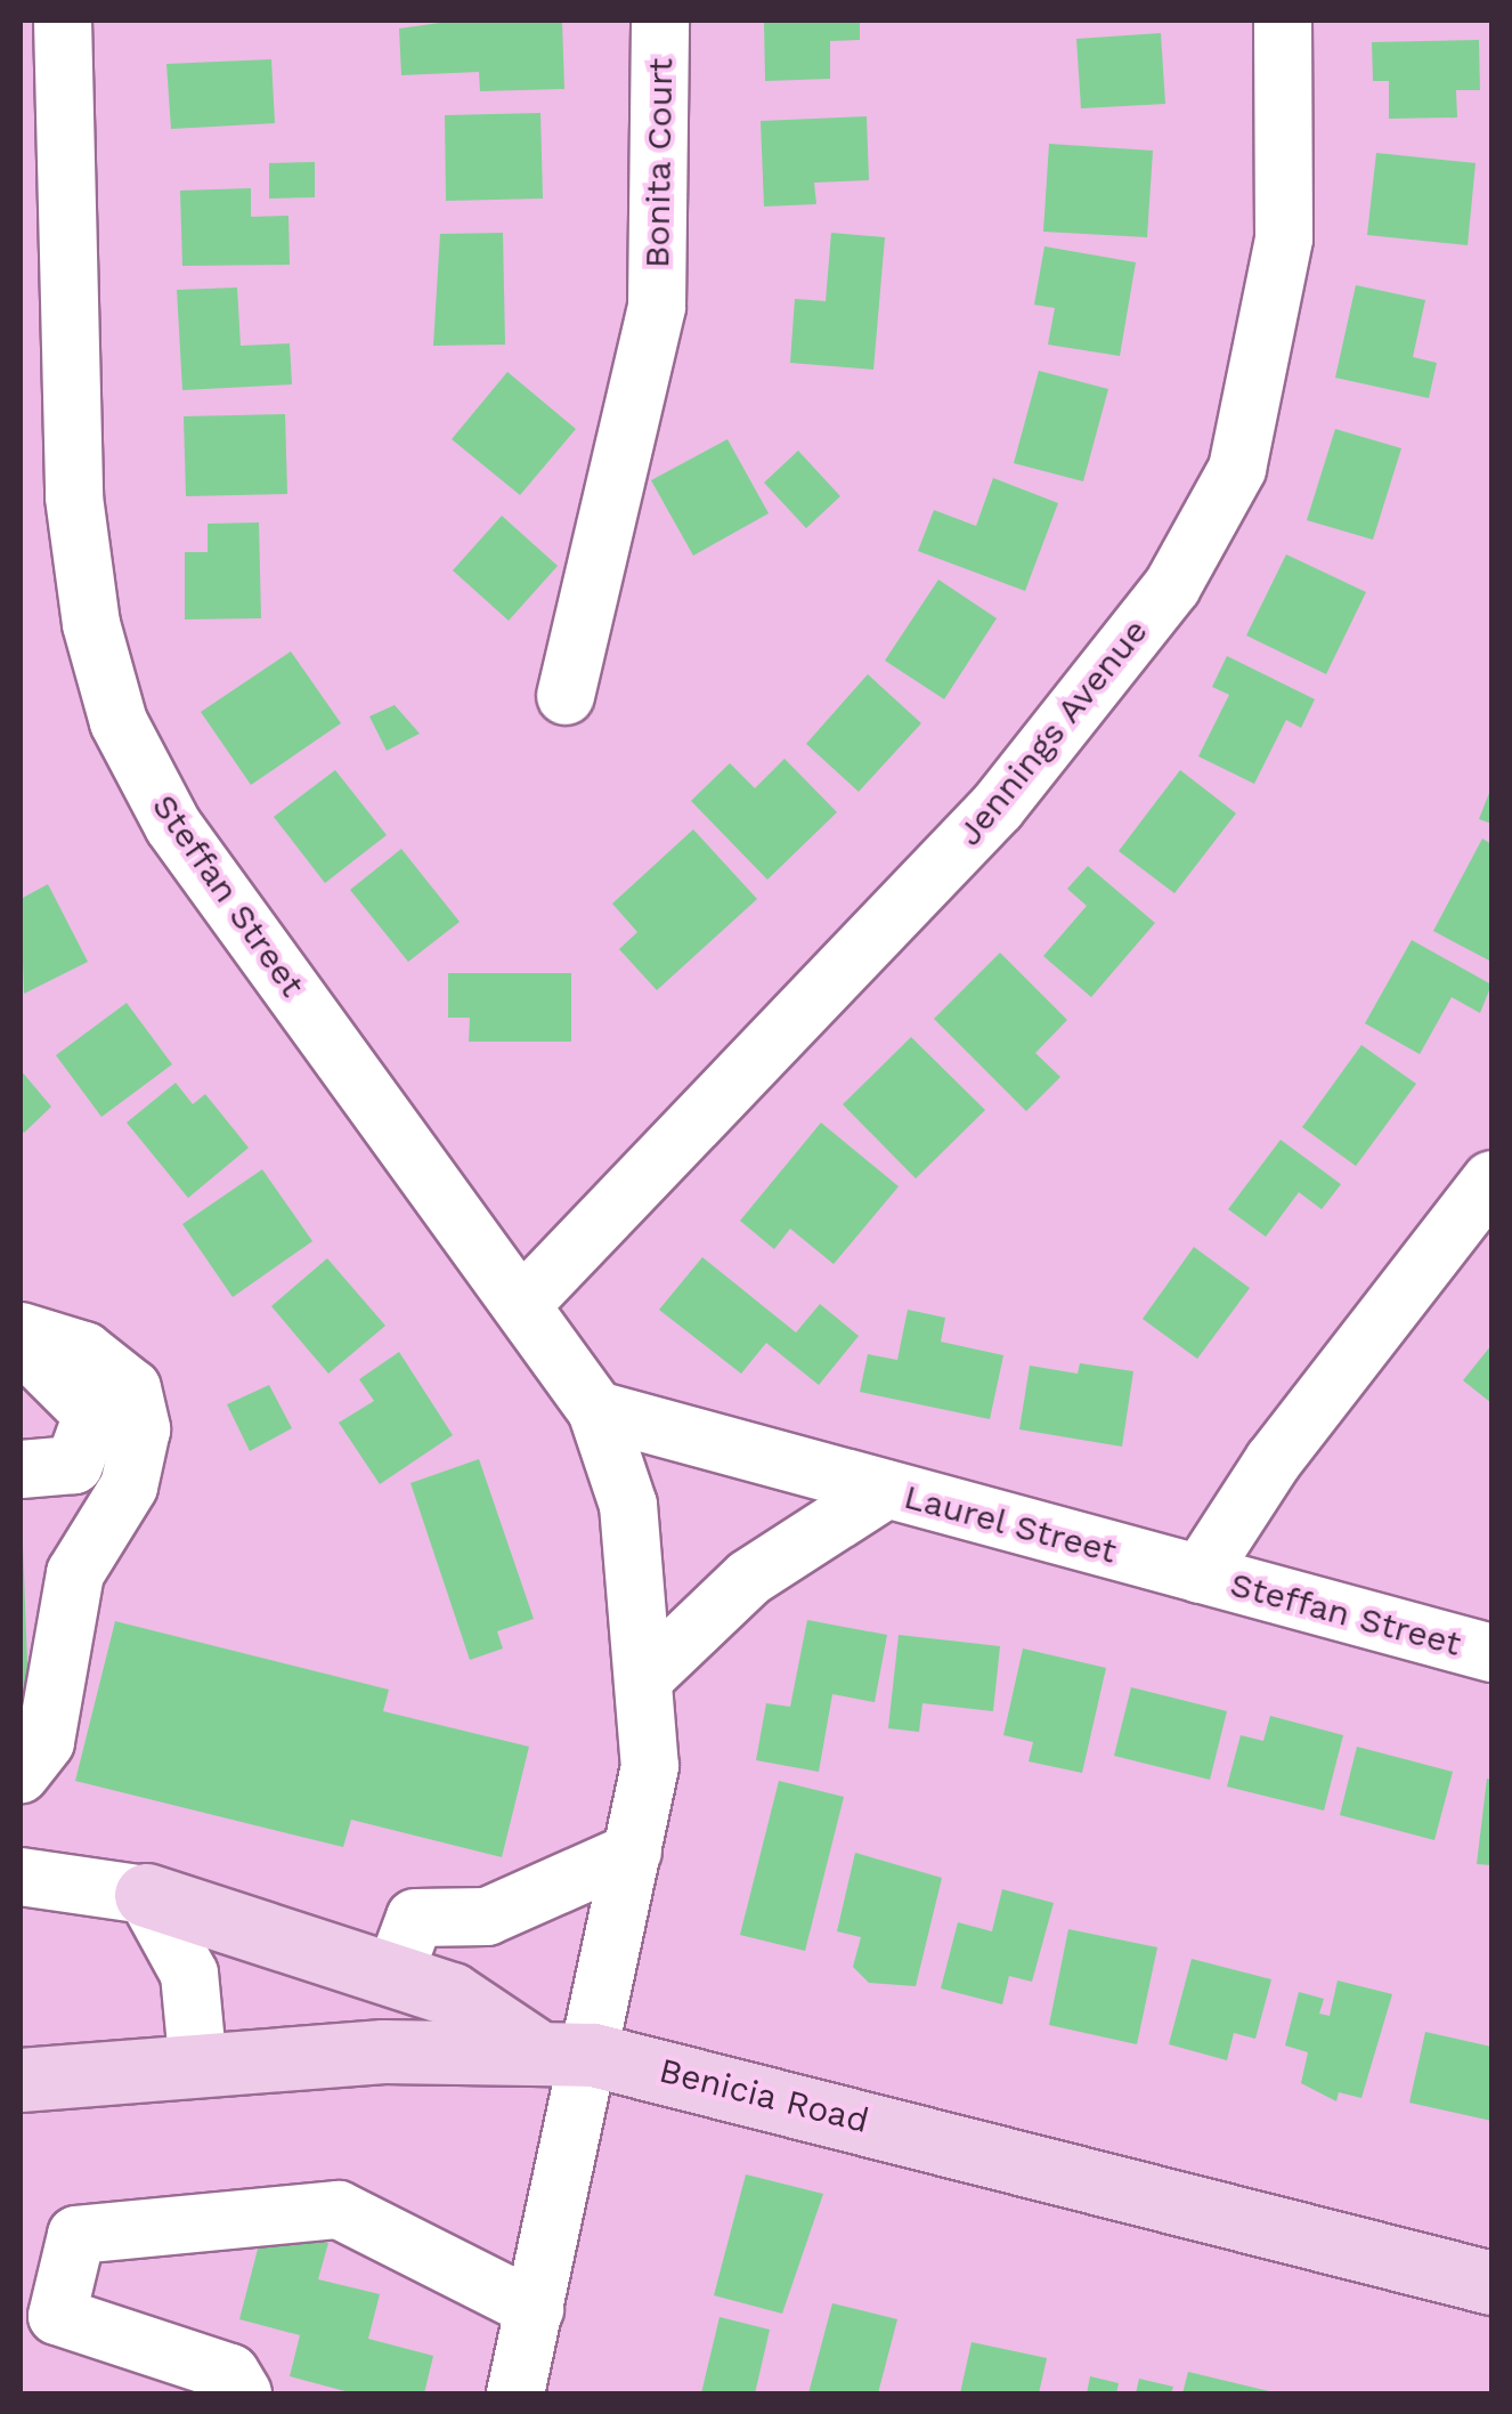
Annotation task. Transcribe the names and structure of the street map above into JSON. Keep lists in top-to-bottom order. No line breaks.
{"streets":{"main road":["Benicia Road"],"street":["Bonita Court","Jennings Avenue","Steffan Street","Laurel Street"]},"crossings":[["Jennings Avenue","Steffan Street"],["Steffan Street","Laurel Street"]]}
